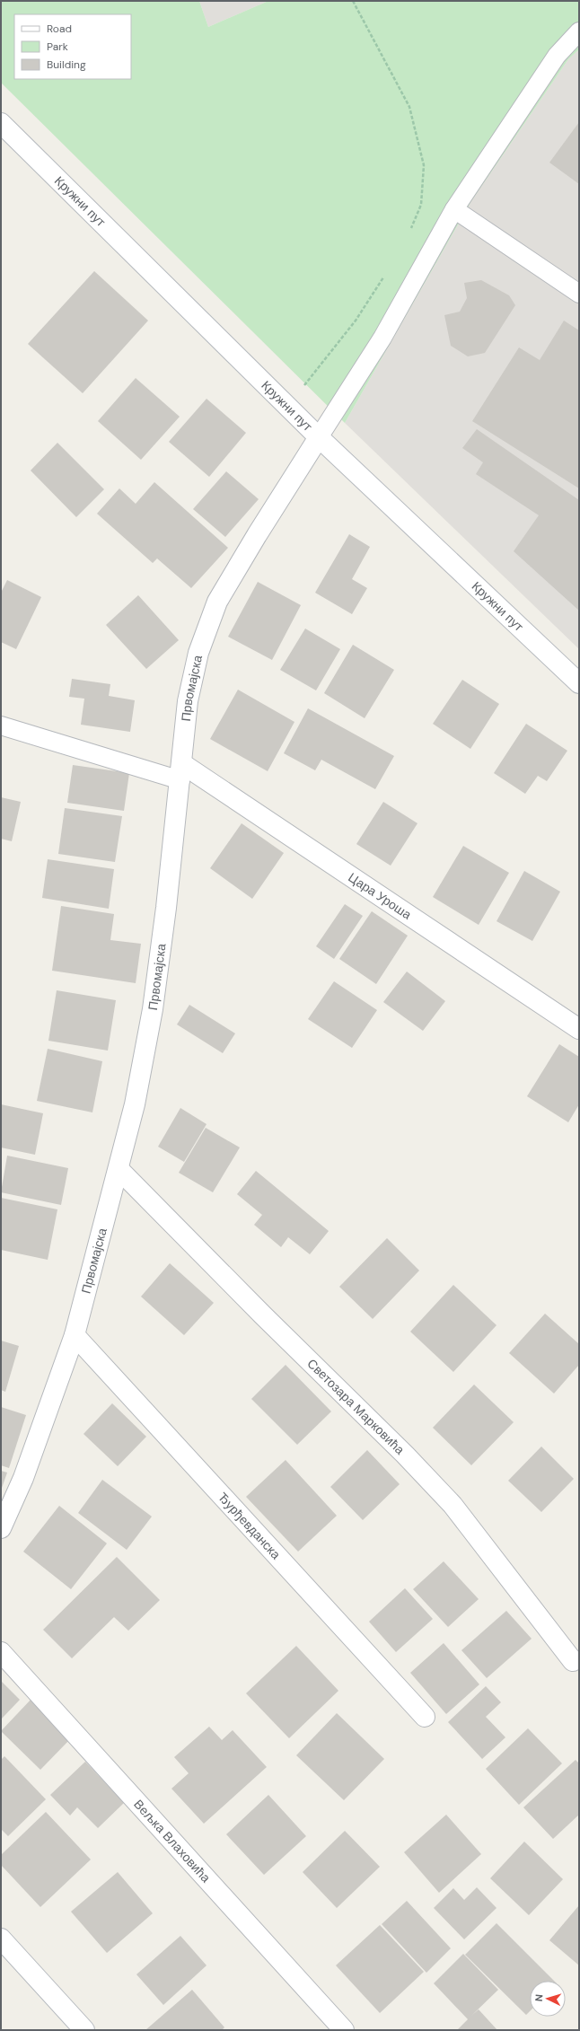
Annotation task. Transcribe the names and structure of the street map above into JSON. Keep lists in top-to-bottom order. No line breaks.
{"streets":{"street":["Кружни пут","Првомајска","Цара Уроша","Светозара Марковића","Ђурђевданска","Вељка Влаховића"]},"crossings":[["Кружни пут","Првомајска"],["Првомајска","Цара Уроша"],["Првомајска","Светозара Марковића"],["Првомајска","Ђурђевданска"]],"legend":["Road","Park","Building"],"north":"left"}
